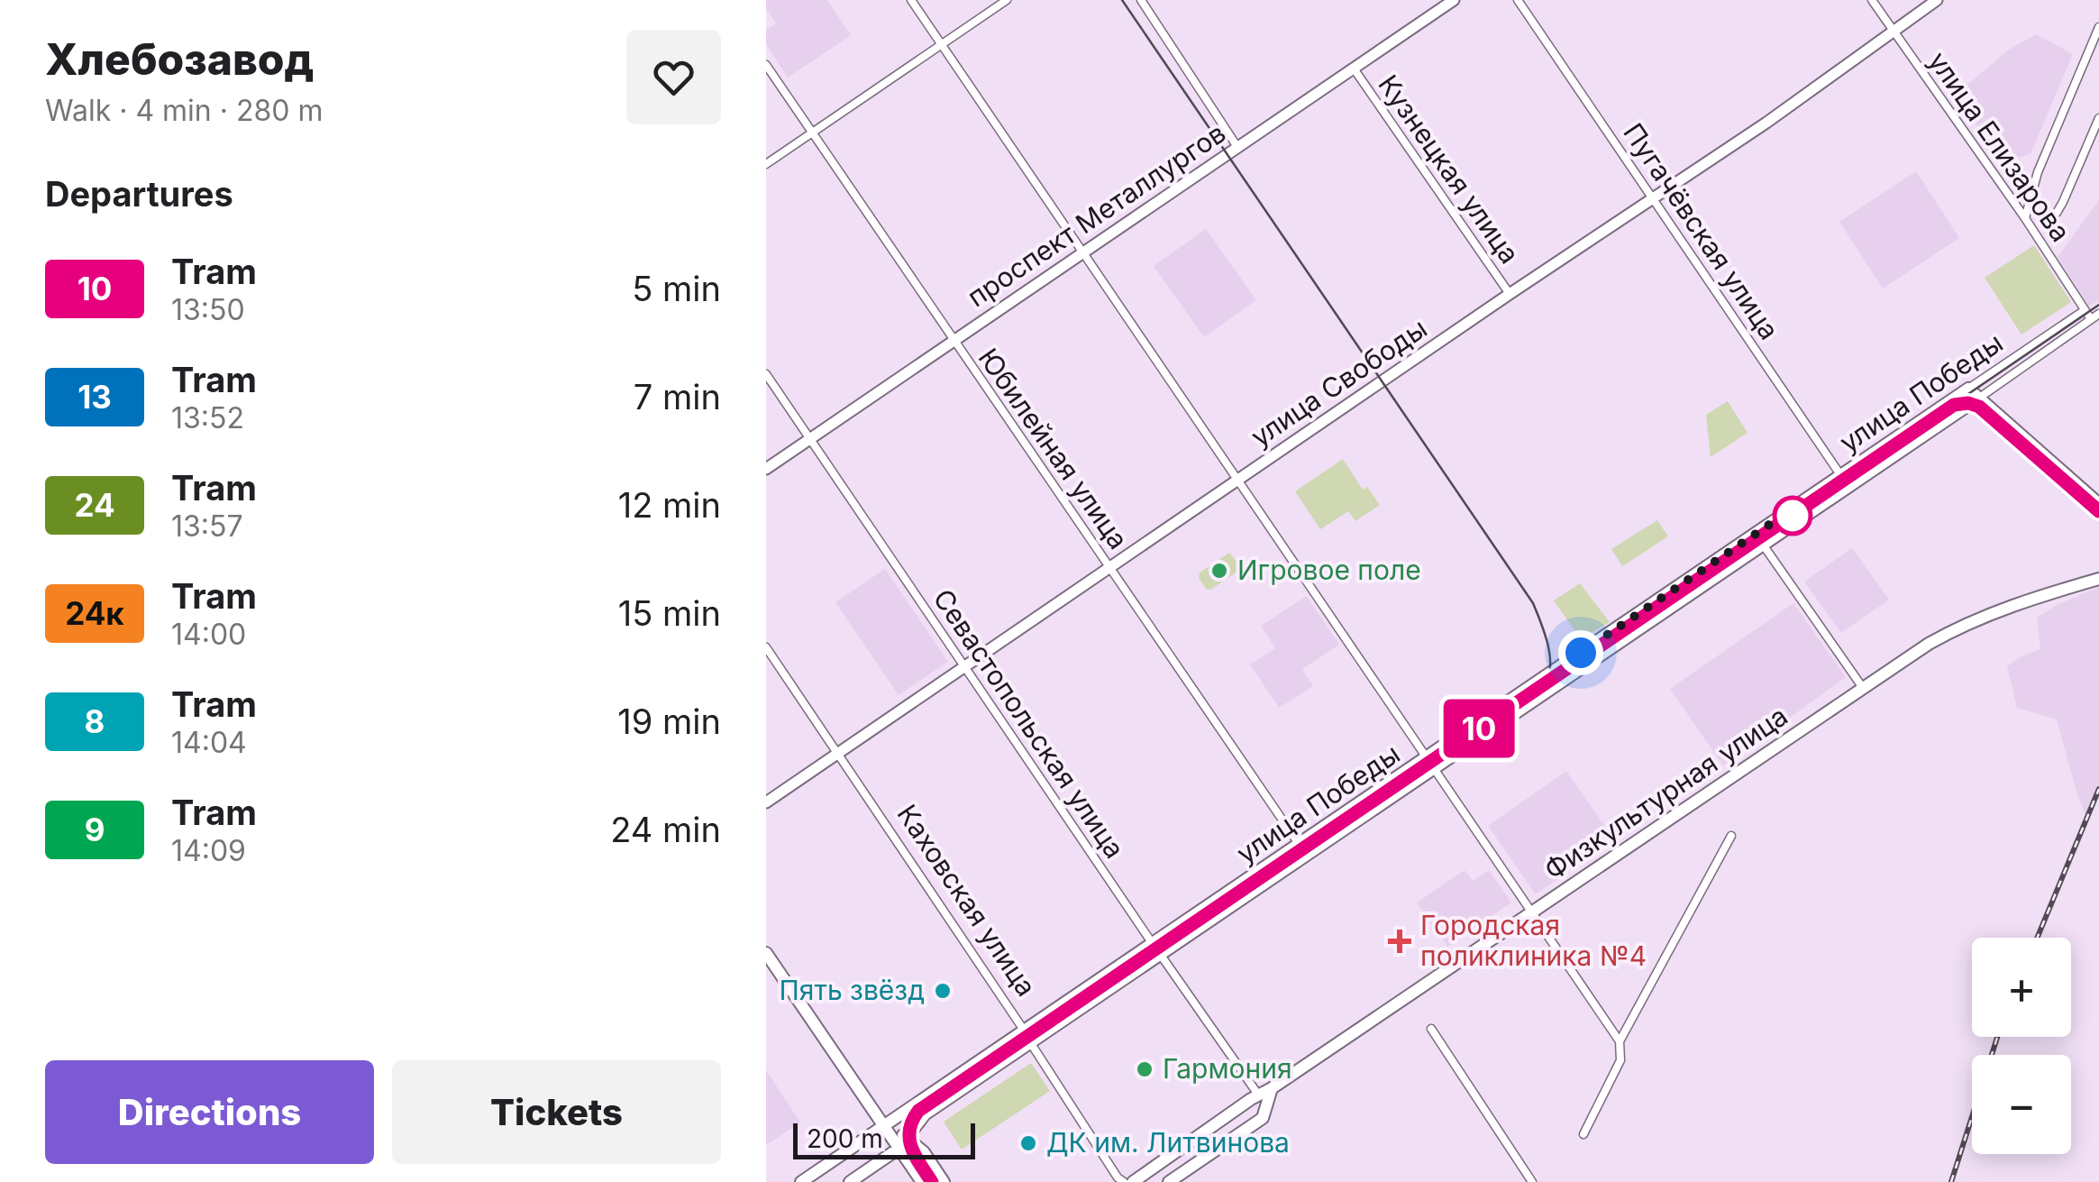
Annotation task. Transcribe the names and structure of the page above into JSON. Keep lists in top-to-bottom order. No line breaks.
{"streets":{"main road":["улица Победы","Физкультурная улица"],"street":["улица Елизарова","Кузнецкая улица","проспект Металлургов","Пугачёвская улица","улица Свободы","Юбилейная улица","Севастопольская улица","Каховская улица"]},"crossings":[["улица Елизарова","улица Свободы"],["улица Елизарова","улица Победы"],["Кузнецкая улица","проспект Металлургов"],["Кузнецкая улица","улица Свободы"],["проспект Металлургов","Юбилейная улица"],["проспект Металлургов","Севастопольская улица"],["Пугачёвская улица","улица Свободы"],["Пугачёвская улица","улица Победы"],["улица Свободы","Юбилейная улица"],["улица Свободы","Севастопольская улица"],["улица Свободы","Каховская улица"],["улица Победы","Юбилейная улица"],["улица Победы","Севастопольская улица"],["улица Победы","Каховская улица"],["Севастопольская улица","Физкультурная улица"]],"places":{"other":["Игровое поле","Пять звёзд","Гармония","ДК им. Литвинова"],"health":["Городская поликлиника №4"]},"lines":["tram line 10"],"scale_bar":"200 m","page":{"heading":[["Хлебозавод","Walk · 4 min · 280 m"],"Departures"],"on_map":"10","list":[{"mark":"10","name":"Tram","note":"13:50","value":"5 min"},{"mark":"13","name":"Tram","note":"13:52","value":"7 min"},{"mark":"24","name":"Tram","note":"13:57","value":"12 min"},{"mark":"24к","name":"Tram","note":"14:00","value":"15 min"},{"mark":"8","name":"Tram","note":"14:04","value":"19 min"},{"mark":"9","name":"Tram","note":"14:09","value":"24 min"}],"map_buttons":["+","−"],"buttons":["Directions","Tickets"],"scale":"200 m"}}
